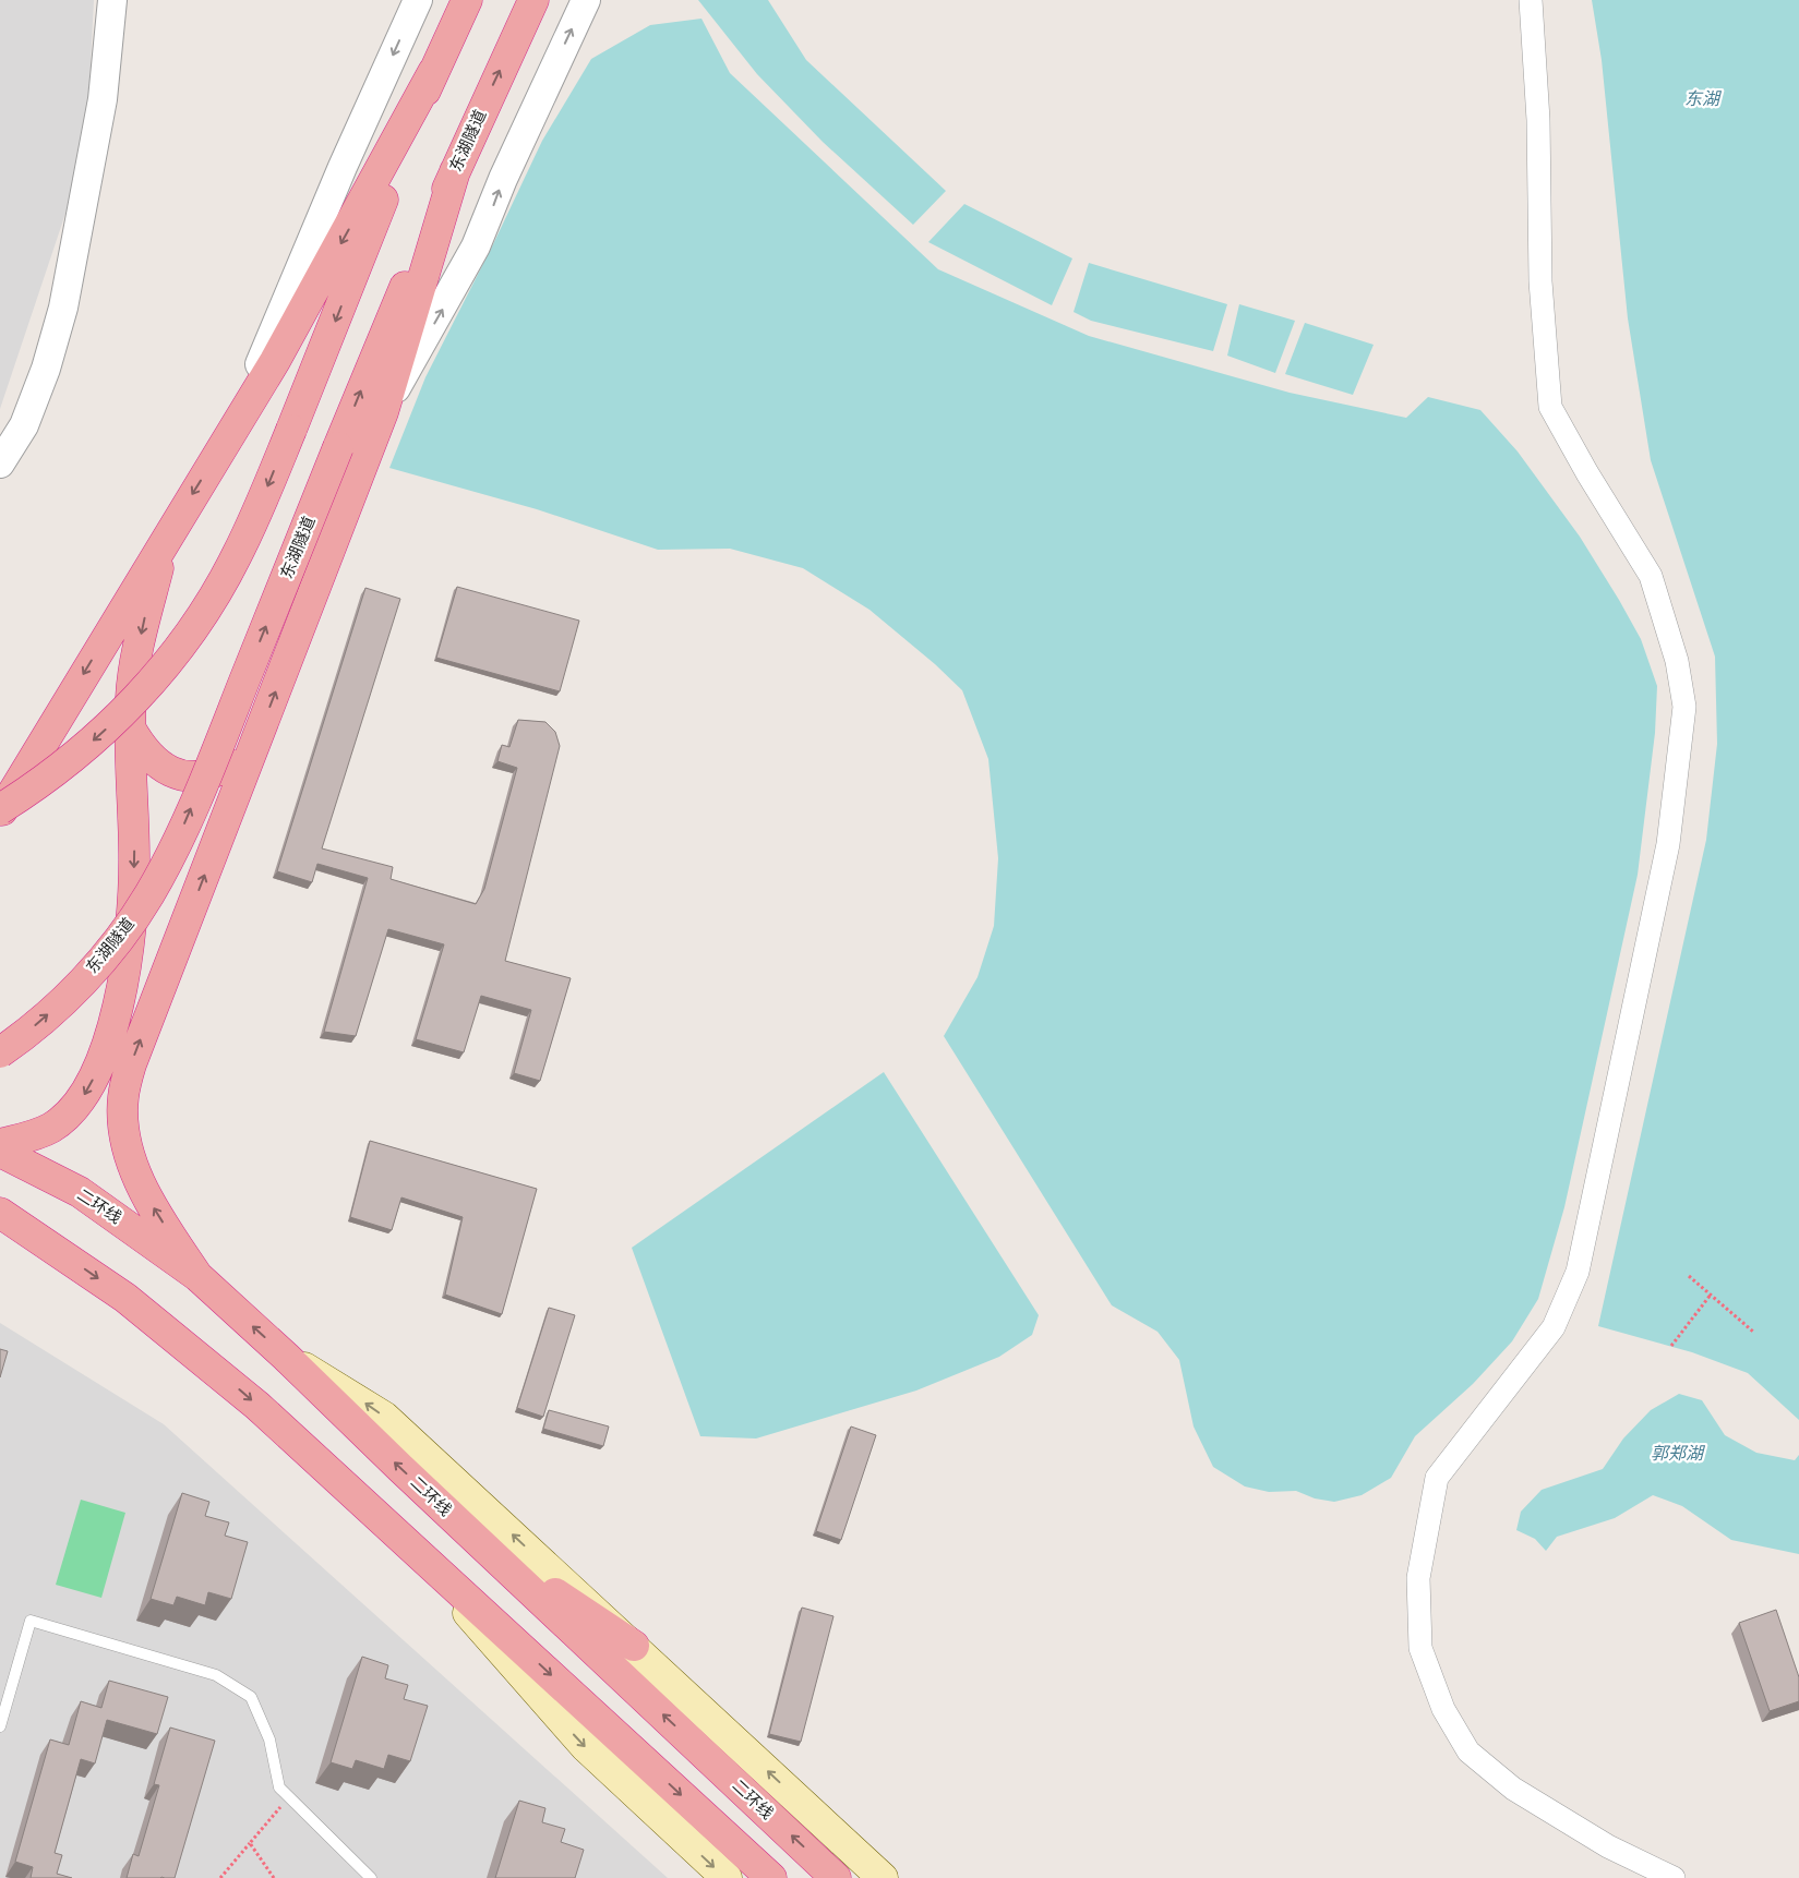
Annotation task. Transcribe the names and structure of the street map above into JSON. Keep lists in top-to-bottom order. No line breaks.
{"streets":{"highway":["东湖隧道","二环线"]},"water":["东湖","郭郑湖"]}
